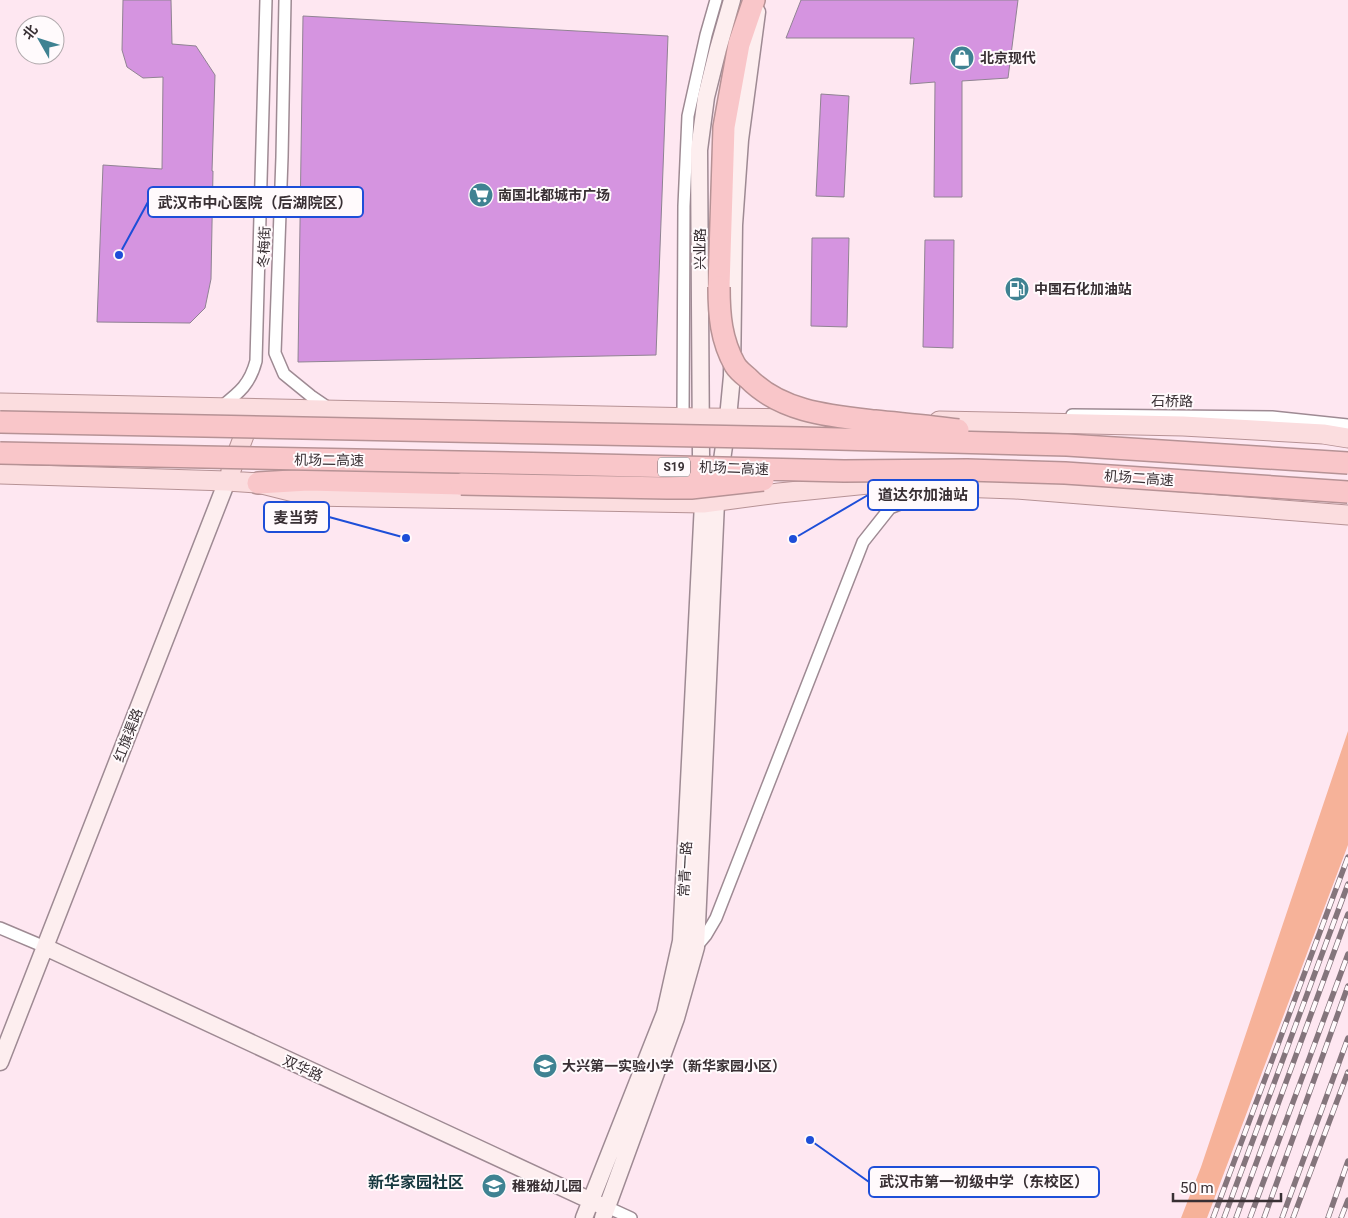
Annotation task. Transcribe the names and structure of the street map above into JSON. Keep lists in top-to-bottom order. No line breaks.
{"streets":{"highway":["机场二高速","S19"],"main road":["兴业路","红旗渠路","常青一路","双华路"],"street":["冬梅街","石桥路"]},"crossings":[["兴业路","常青一路"],["红旗渠路","双华路"],["常青一路","双华路"]],"districts":["新华家园社区"],"places":{"shop":["北京现代"],"supermarket":["南国北都城市广场"],"other":["武汉市中心医院（后湖院区）","麦当劳","道达尔加油站","武汉市第一初级中学（东校区）"],"fuel station":["中国石化加油站"],"school or university":["大兴第一实验小学（新华家园小区）","稚雅幼儿园"]},"scale_bar":"50 m","north":"top left"}
